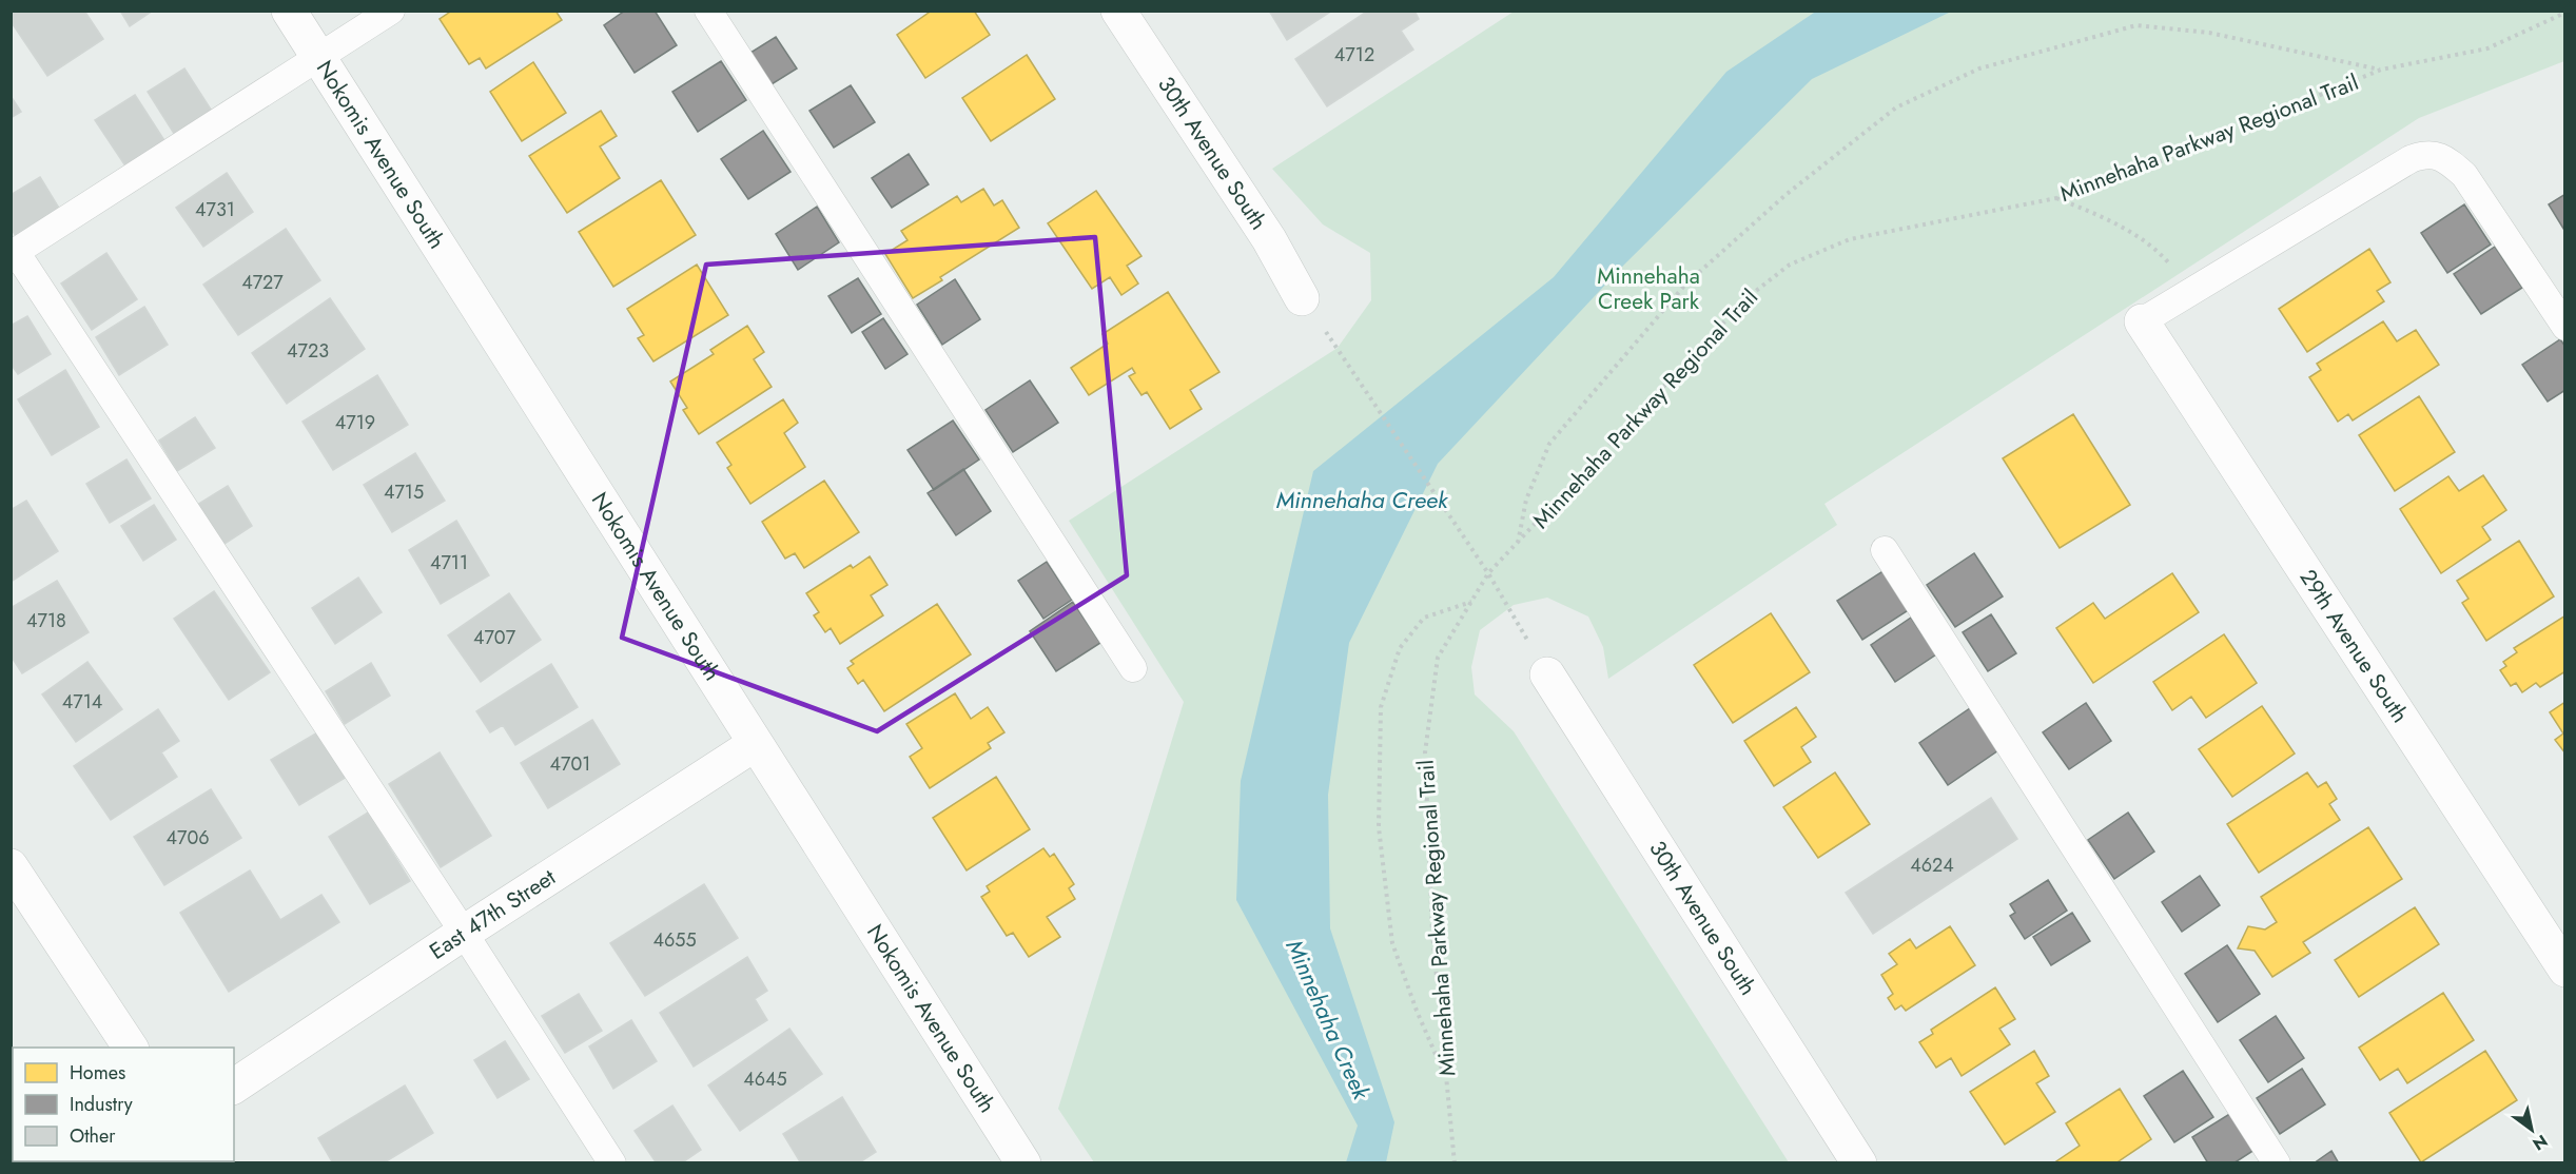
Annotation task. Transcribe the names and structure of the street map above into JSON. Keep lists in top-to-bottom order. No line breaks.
{"streets":{"street":["30th Avenue South","Nokomis Avenue South","29th Avenue South","East 47th Street"],"path":["Minnehaha Parkway Regional Trail"]},"crossings":[["Nokomis Avenue South","East 47th Street"]],"water":["Minnehaha Creek"],"parks":["Minnehaha Creek Park"],"house_numbers":["4712","4731","4727","4723","4719","4715","4711","4718","4707","4714","4701","4706","4624","4655","4645"],"legend":["Homes","Industry","Other"],"north":"bottom right"}
